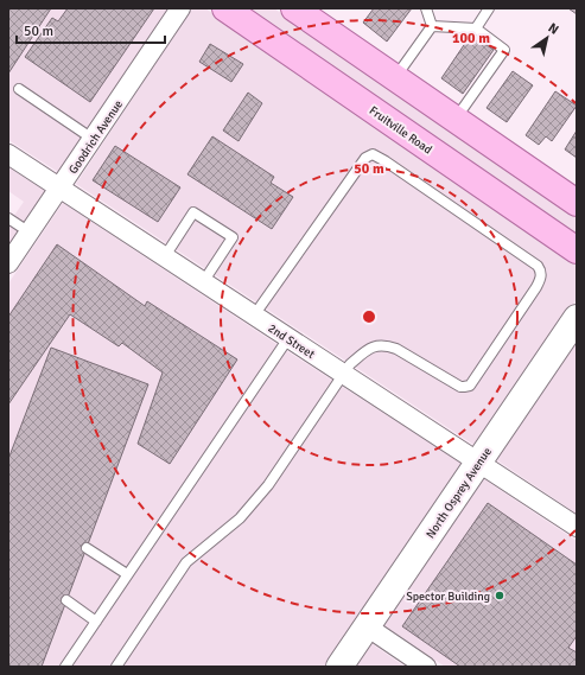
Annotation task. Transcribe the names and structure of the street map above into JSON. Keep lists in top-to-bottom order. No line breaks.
{"streets":{"main road":["Fruitville Road"],"street":["Goodrich Avenue","2nd Street","North Osprey Avenue"]},"crossings":[["Goodrich Avenue","2nd Street"],["2nd Street","North Osprey Avenue"]],"places":["Spector Building"],"scale_bar":"50 m","north":"top right","rings":["100 m","50 m"]}
